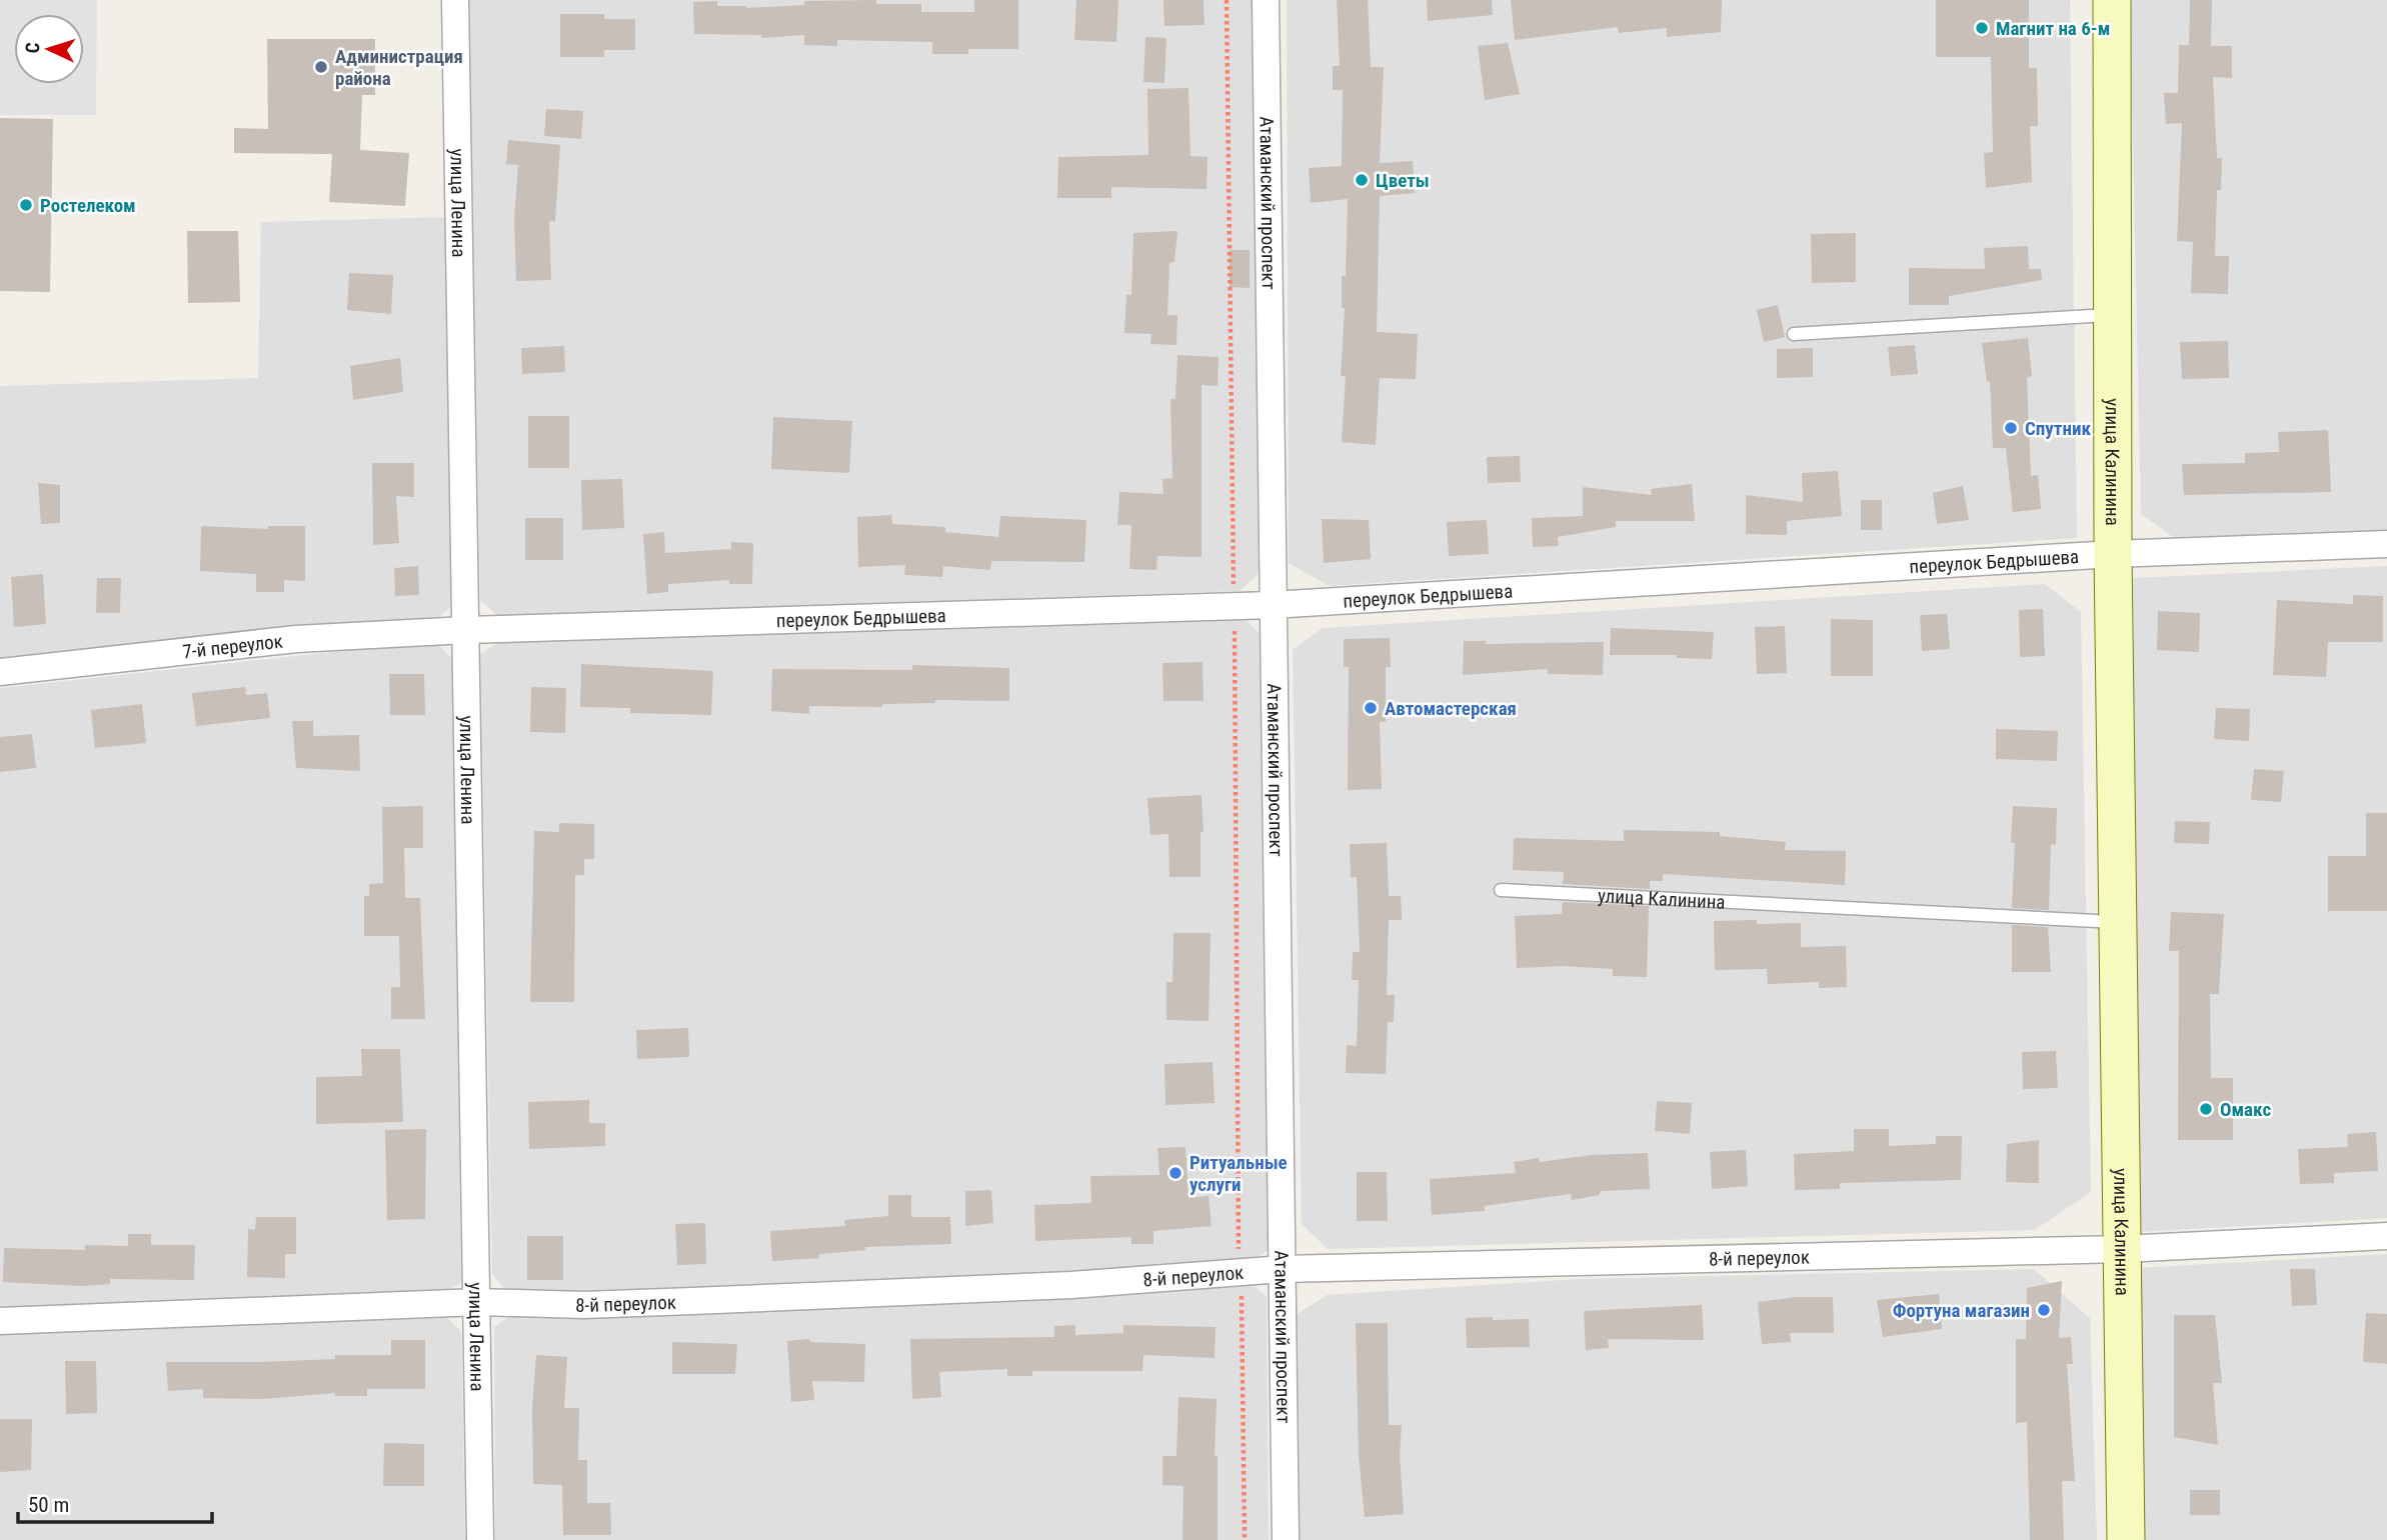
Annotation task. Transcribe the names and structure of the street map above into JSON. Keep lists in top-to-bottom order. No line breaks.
{"streets":{"main road":["улица Калинина"],"street":["улица Ленина","Атаманский проспект","переулок Бедрышева","7-й переулок","8-й переулок"]},"crossings":[["улица Ленина","переулок Бедрышева"],["улица Ленина","7-й переулок"],["улица Ленина","8-й переулок"],["Атаманский проспект","переулок Бедрышева"],["Атаманский проспект","8-й переулок"],["улица Калинина","переулок Бедрышева"],["улица Калинина","8-й переулок"],["переулок Бедрышева","7-й переулок"]],"places":["Магнит на 6-м","Администрация района","Цветы","Ростелеком","Спутник","Автомастерская","Омакс","Ритуальные услуги","Фортуна магазин"],"scale_bar":"50 m","north":"left"}
